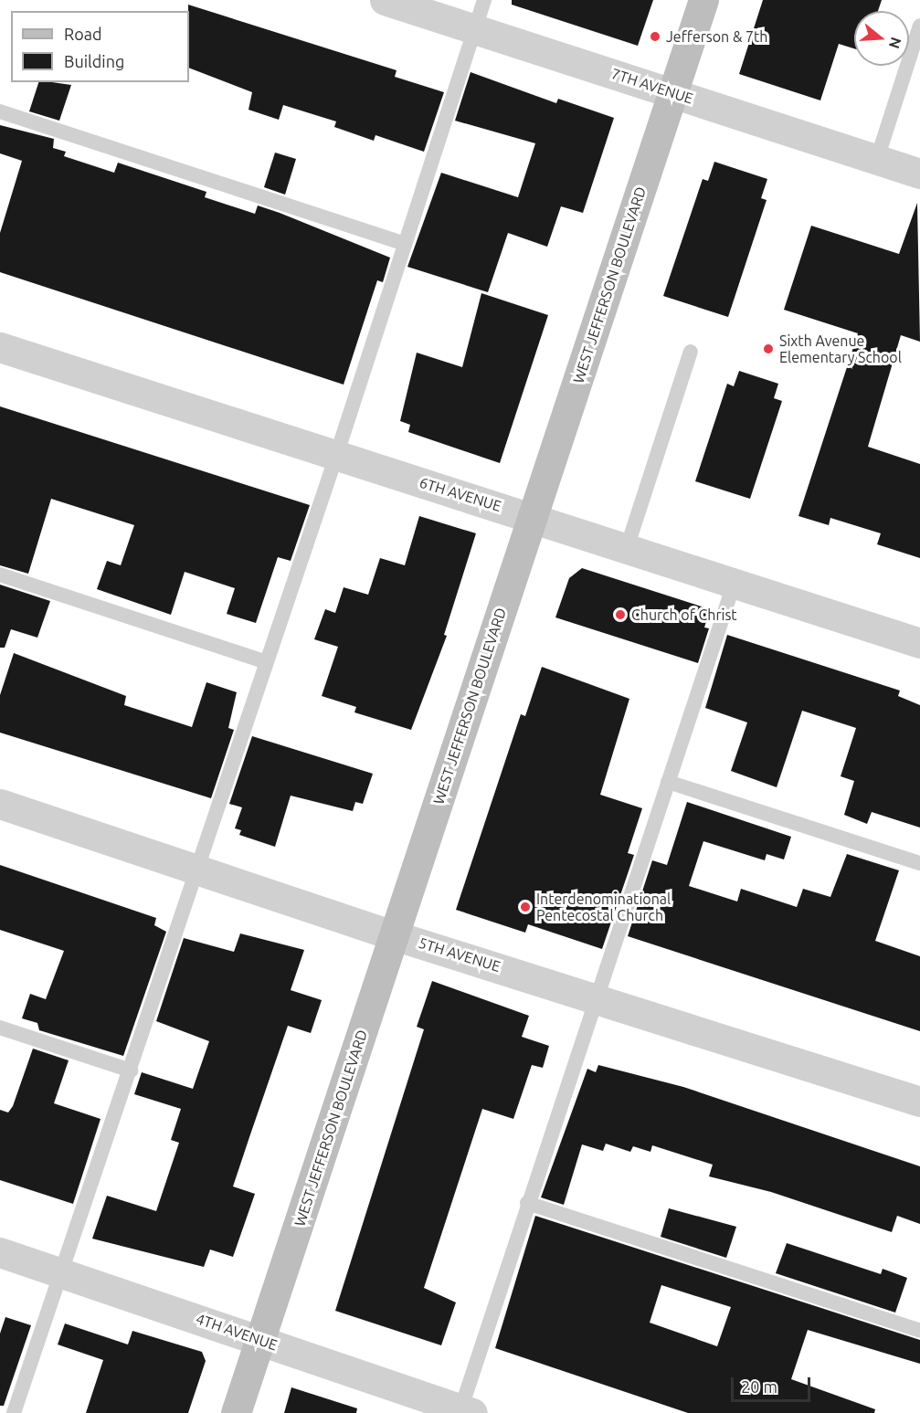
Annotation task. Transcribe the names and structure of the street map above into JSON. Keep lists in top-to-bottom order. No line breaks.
{"streets":{"main road":["WEST JEFFERSON BOULEVARD"],"street":["7TH AVENUE","6TH AVENUE","5TH AVENUE","4TH AVENUE"]},"crossings":[["7TH AVENUE","WEST JEFFERSON BOULEVARD"],["WEST JEFFERSON BOULEVARD","6TH AVENUE"],["WEST JEFFERSON BOULEVARD","5TH AVENUE"],["WEST JEFFERSON BOULEVARD","4TH AVENUE"]],"places":["Jefferson & 7th","Sixth Avenue Elementary School","Church of Christ","Interdenominational Pentecostal Church"],"legend":["Road","Building"],"scale_bar":"20 m","north":"right"}
